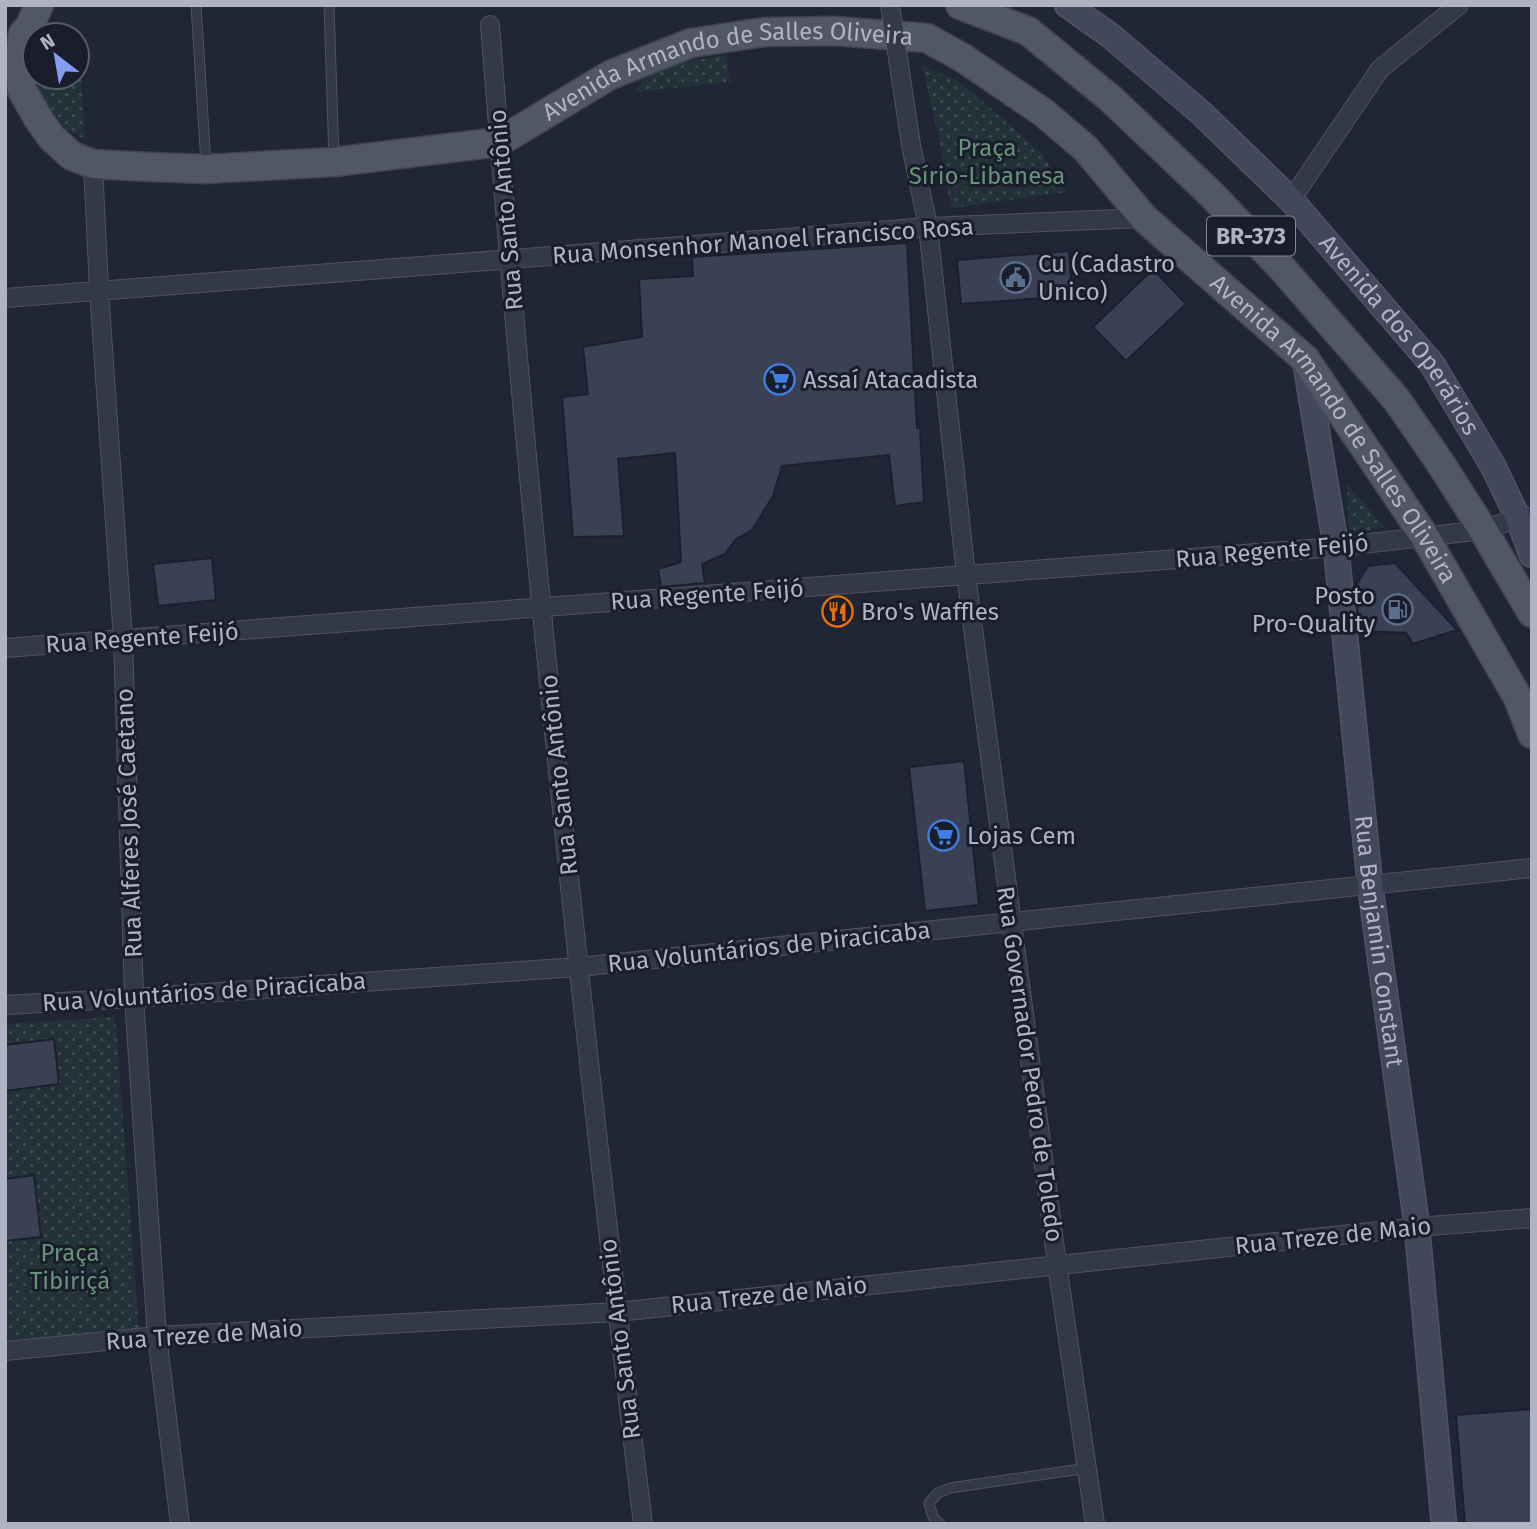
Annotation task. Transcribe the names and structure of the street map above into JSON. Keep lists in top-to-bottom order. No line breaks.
{"streets":{"main road":["Avenida Armando de Salles Oliveira","BR-373"],"street":["Rua Santo Antônio","Rua Monsenhor Manoel Francisco Rosa","Avenida dos Operários","Rua Regente Feijó","Rua Alferes José Caetano","Rua Benjamin Constant","Rua Voluntários de Piracicaba","Rua Governador Pedro de Toledo","Rua Treze de Maio"]},"crossings":[["Avenida Armando de Salles Oliveira","Rua Santo Antônio"],["Avenida Armando de Salles Oliveira","Rua Monsenhor Manoel Francisco Rosa"],["Avenida Armando de Salles Oliveira","Rua Regente Feijó"],["Avenida Armando de Salles Oliveira","Rua Alferes José Caetano"],["Avenida Armando de Salles Oliveira","Rua Benjamin Constant"],["Rua Santo Antônio","Rua Monsenhor Manoel Francisco Rosa"],["Rua Santo Antônio","Rua Regente Feijó"],["Rua Santo Antônio","Rua Voluntários de Piracicaba"],["Rua Santo Antônio","Rua Treze de Maio"],["BR-373","Rua Regente Feijó"],["Rua Monsenhor Manoel Francisco Rosa","Rua Alferes José Caetano"],["Rua Monsenhor Manoel Francisco Rosa","Rua Governador Pedro de Toledo"],["Avenida dos Operários","Rua Regente Feijó"],["Rua Regente Feijó","Rua Alferes José Caetano"],["Rua Regente Feijó","Rua Benjamin Constant"],["Rua Regente Feijó","Rua Governador Pedro de Toledo"],["Rua Alferes José Caetano","Rua Voluntários de Piracicaba"],["Rua Alferes José Caetano","Rua Treze de Maio"],["Rua Benjamin Constant","Rua Voluntários de Piracicaba"],["Rua Benjamin Constant","Rua Treze de Maio"],["Rua Voluntários de Piracicaba","Rua Governador Pedro de Toledo"],["Rua Governador Pedro de Toledo","Rua Treze de Maio"]],"parks":["Praça Sírio-Libanesa","Praça Tibiriçá"],"places":{"public building":["Cu (Cadastro Unico)"],"supermarket":["Assaí Atacadista","Lojas Cem"],"fuel station":["Posto Pro-Quality"],"restaurant":["Bro's Waffles"]},"north":"top left"}
